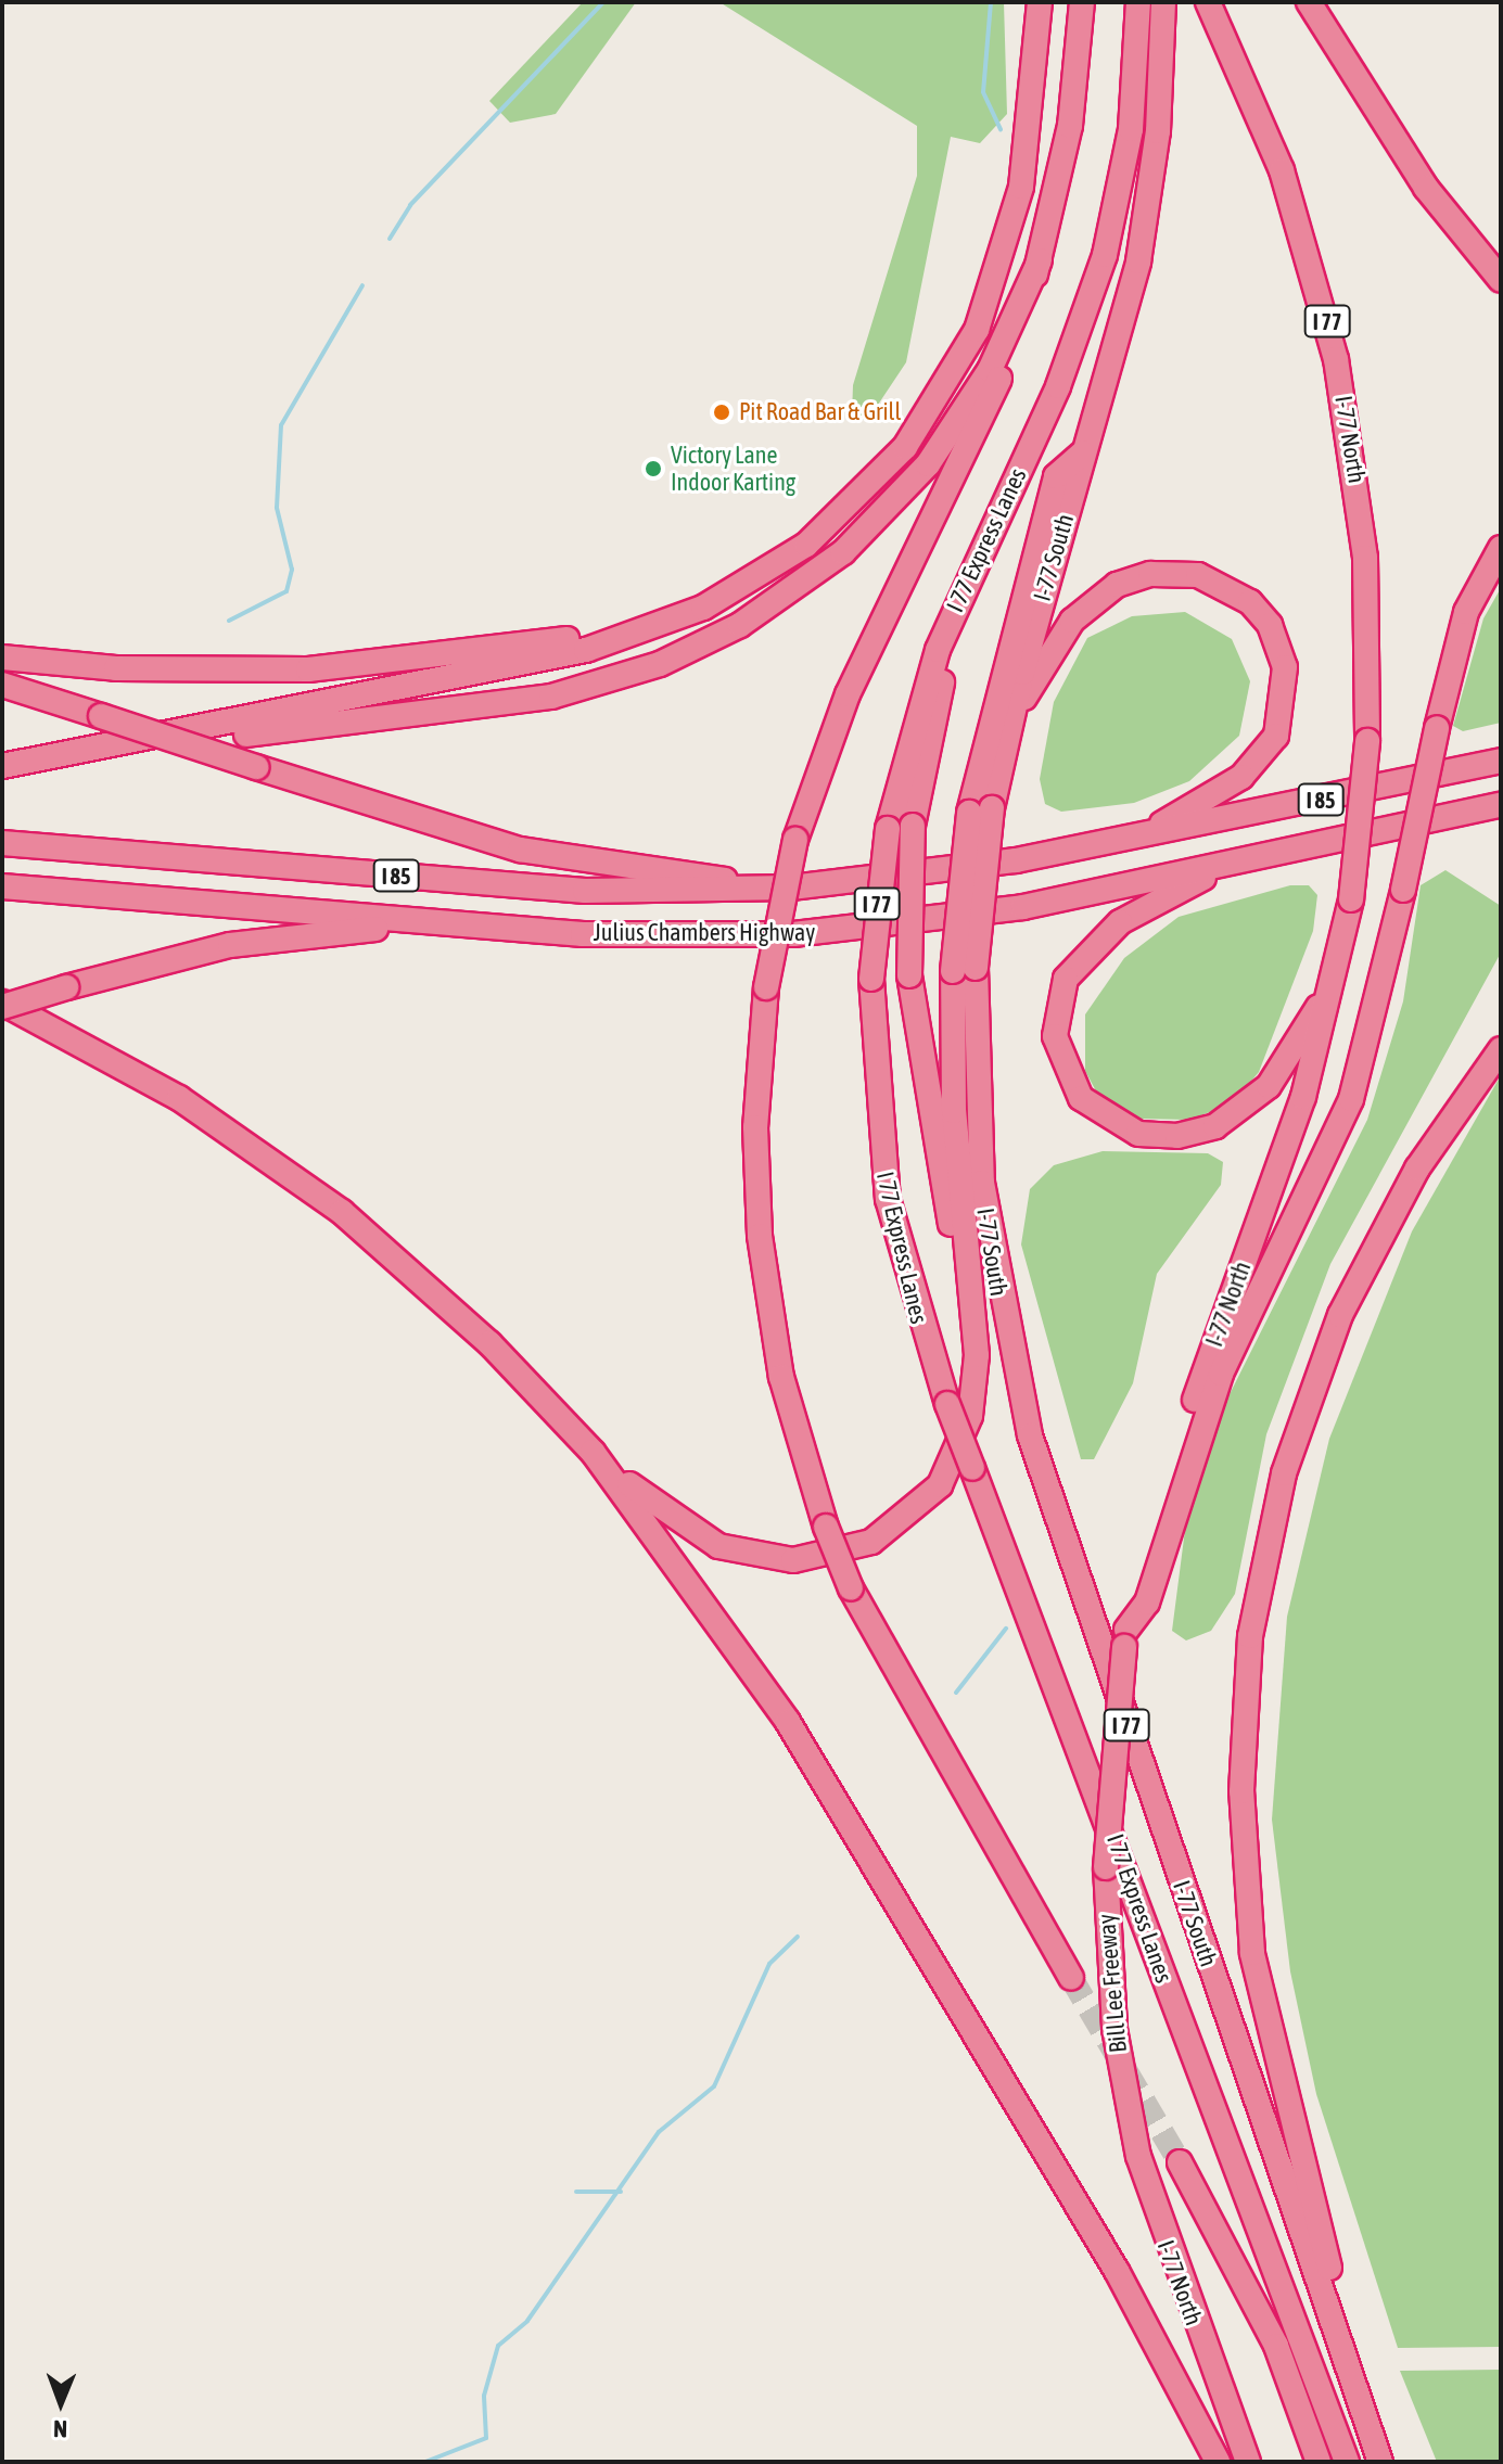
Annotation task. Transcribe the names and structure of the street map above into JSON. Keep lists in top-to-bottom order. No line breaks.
{"streets":{"highway":["I 77","I-77 North","I 77 Express Lanes","I-77 South","I 85","Julius Chambers Highway","Bill Lee Freeway"]},"crossings":[["I-77 North","Bill Lee Freeway"]],"places":["Pit Road Bar & Grill","Victory Lane Indoor Karting"],"north":"bottom"}
